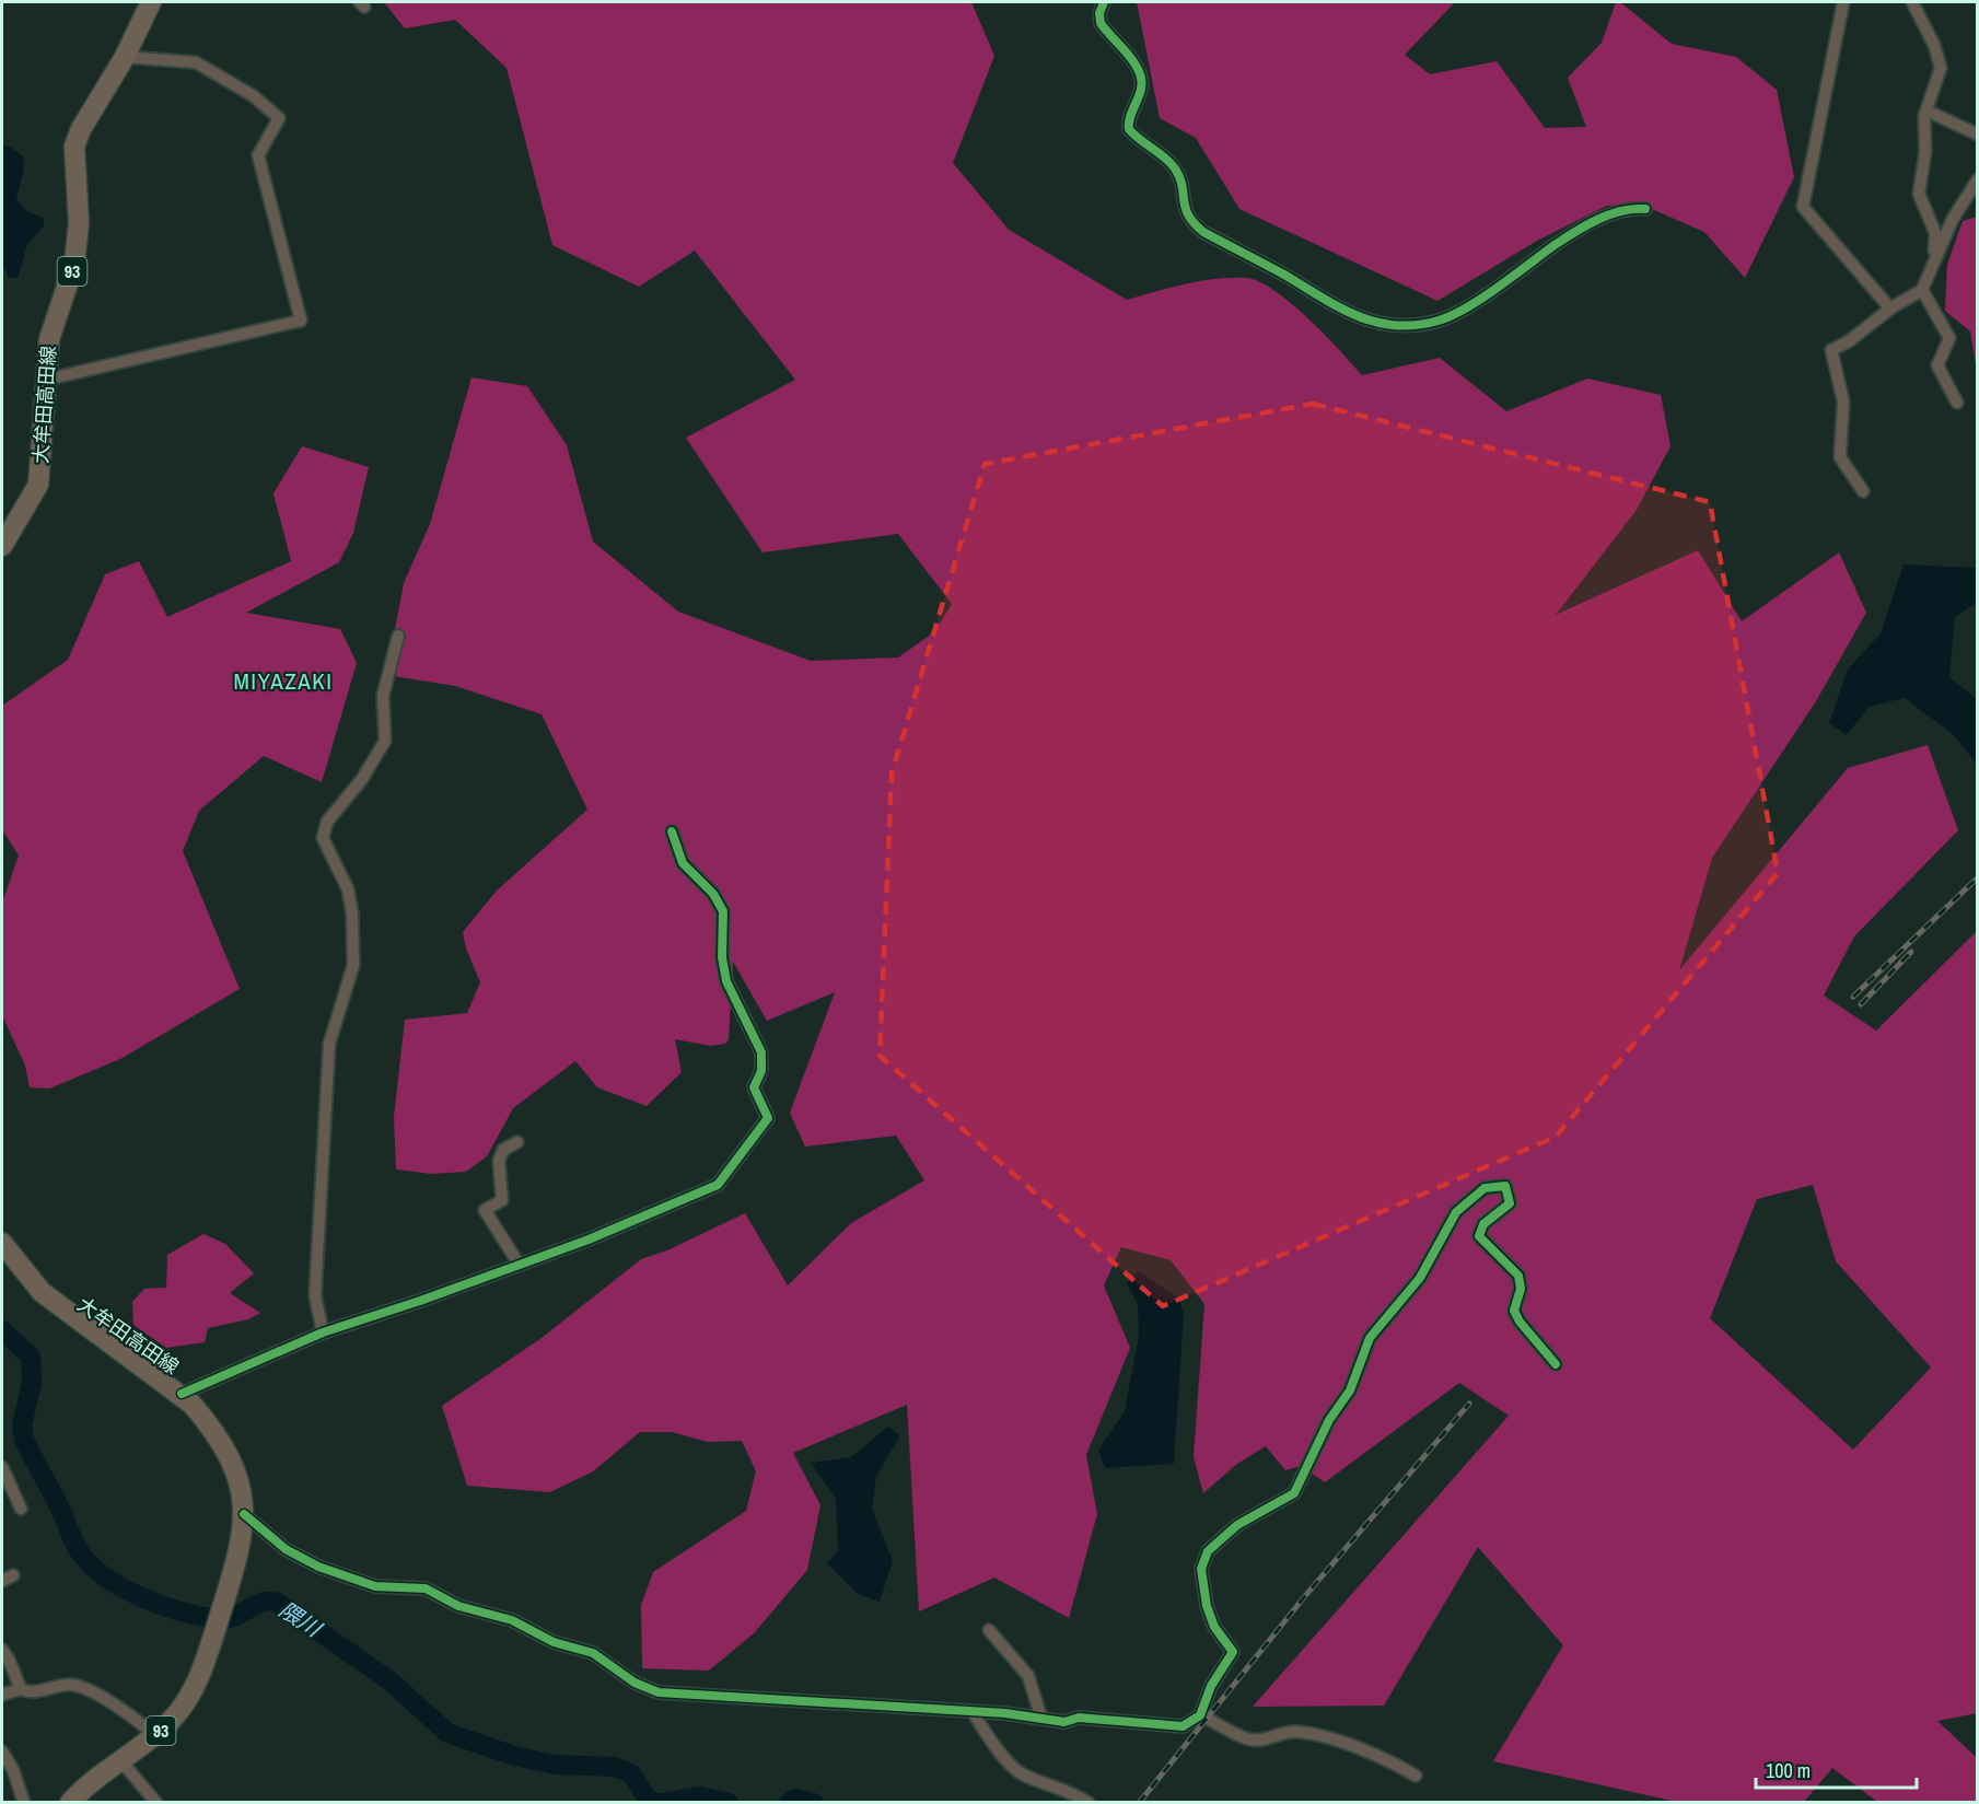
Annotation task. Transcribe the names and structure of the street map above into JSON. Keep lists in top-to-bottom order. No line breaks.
{"streets":{"main road":["93","大牟田高田線"]},"districts":["MIYAZAKI"],"water":["隈川"],"scale_bar":"100 m"}
